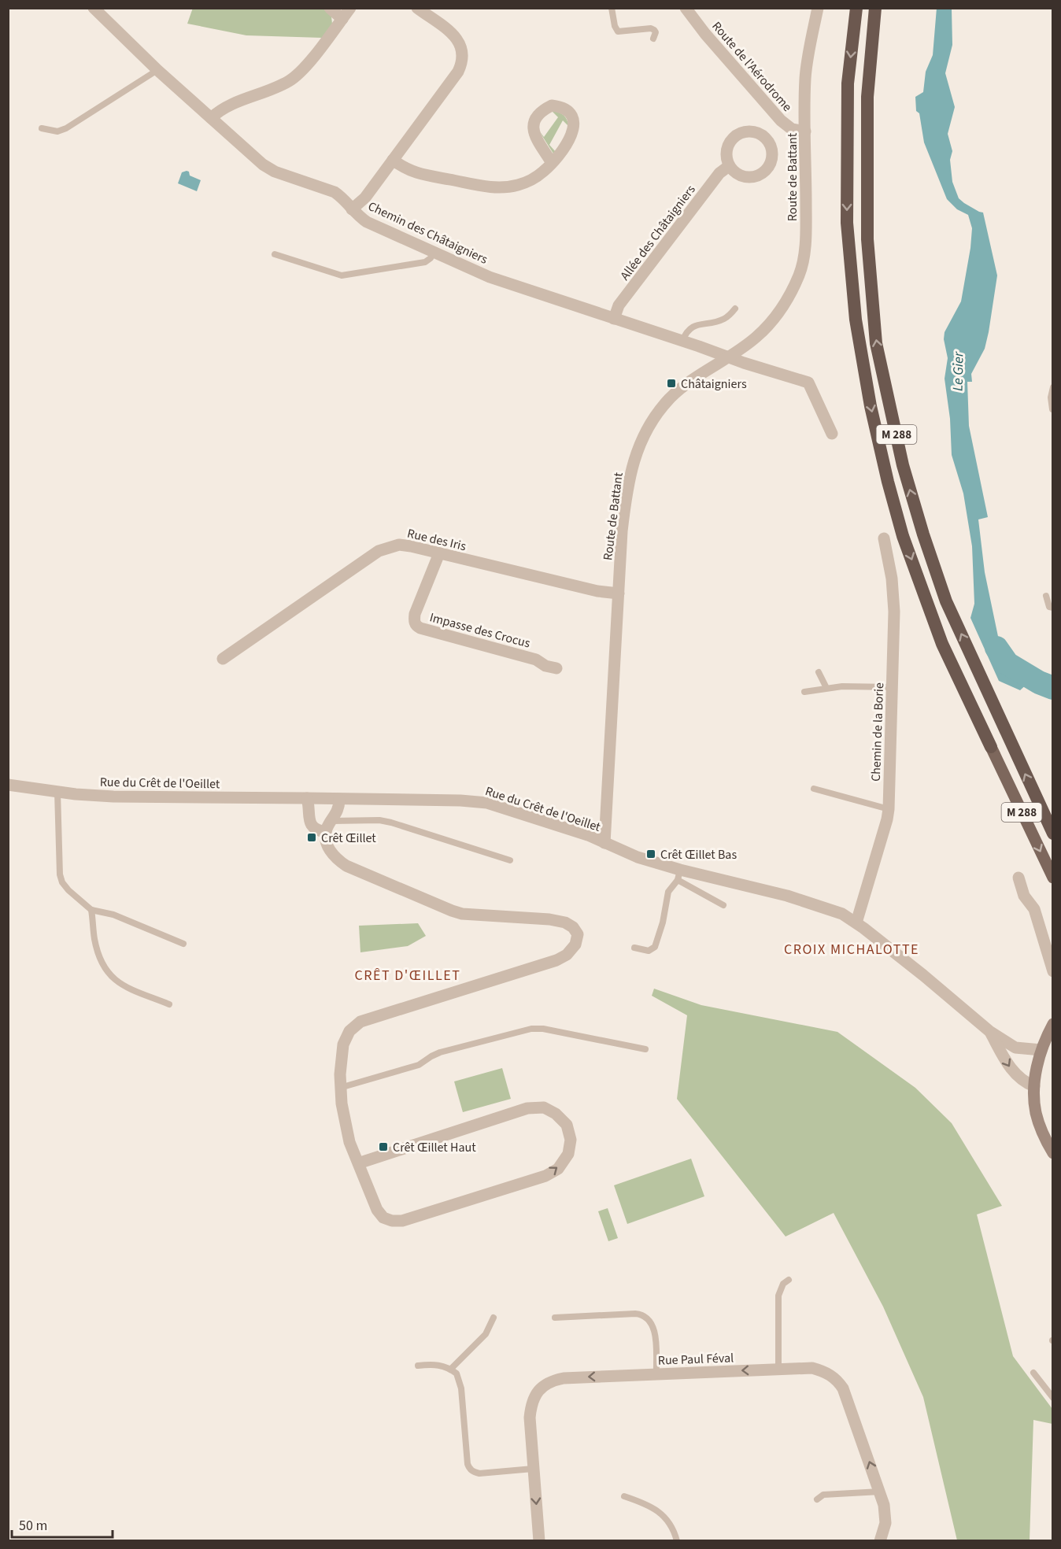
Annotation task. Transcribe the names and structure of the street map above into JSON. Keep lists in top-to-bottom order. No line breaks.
{"streets":{"highway":["M 288"],"street":["Route de l'Aérodrome","Route de Battant","Chemin des Châtaigniers","Allée des Châtaigniers","Rue des Iris","Impasse des Crocus","Chemin de la Borie","Rue du Crêt de l'Oeillet","Rue Paul Féval"]},"crossings":[["Route de l'Aérodrome","Route de Battant"],["Route de Battant","Chemin des Châtaigniers"],["Route de Battant","Rue des Iris"],["Route de Battant","Rue du Crêt de l'Oeillet"],["Chemin des Châtaigniers","Allée des Châtaigniers"],["Rue des Iris","Impasse des Crocus"],["Chemin de la Borie","Rue du Crêt de l'Oeillet"]],"districts":["CROIX MICHALOTTE","CRÊT D'ŒILLET"],"water":["Le Gier"],"places":{"transit":["Châtaigniers","Crêt Œillet","Crêt Œillet Bas","Crêt Œillet Haut"]},"scale_bar":"50 m"}
